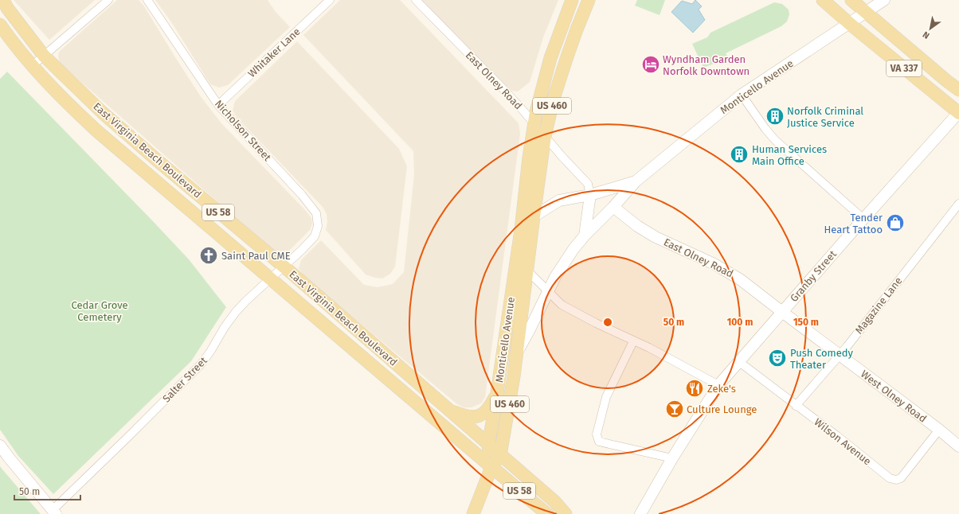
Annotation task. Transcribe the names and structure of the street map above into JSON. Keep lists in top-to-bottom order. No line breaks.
{"streets":{"main road":["VA 337","Monticello Avenue","US 460","East Virginia Beach Boulevard","US 58"],"street":["Whitaker Lane","East Olney Road","Nicholson Street","Granby Street","Magazine Lane","Salter Street","West Olney Road","Wilson Avenue"]},"crossings":[["Whitaker Lane","Nicholson Street"],["VA 337","Monticello Avenue"],["VA 337","Granby Street"],["East Olney Road","Monticello Avenue"],["East Olney Road","US 460"],["East Olney Road","Granby Street"],["East Olney Road","West Olney Road"],["Monticello Avenue","US 460"],["Monticello Avenue","East Virginia Beach Boulevard"],["Nicholson Street","Salter Street"],["East Virginia Beach Boulevard","Salter Street"],["Granby Street","West Olney Road"],["Granby Street","Wilson Avenue"],["Magazine Lane","West Olney Road"],["Magazine Lane","Wilson Avenue"],["West Olney Road","Wilson Avenue"]],"parks":["Cedar Grove Cemetery"],"places":{"hotel":["Wyndham Garden Norfolk Downtown"],"building":["Norfolk Criminal Justice Service","Human Services Main Office"],"shop":["Tender Heart Tattoo"],"church":["Saint Paul CME"],"theatre":["Push Comedy Theater"],"restaurant":["Zeke's"],"bar":["Culture Lounge"]},"scale_bar":"50 m","north":"bottom left","rings":["50 m","100 m","150 m"]}
